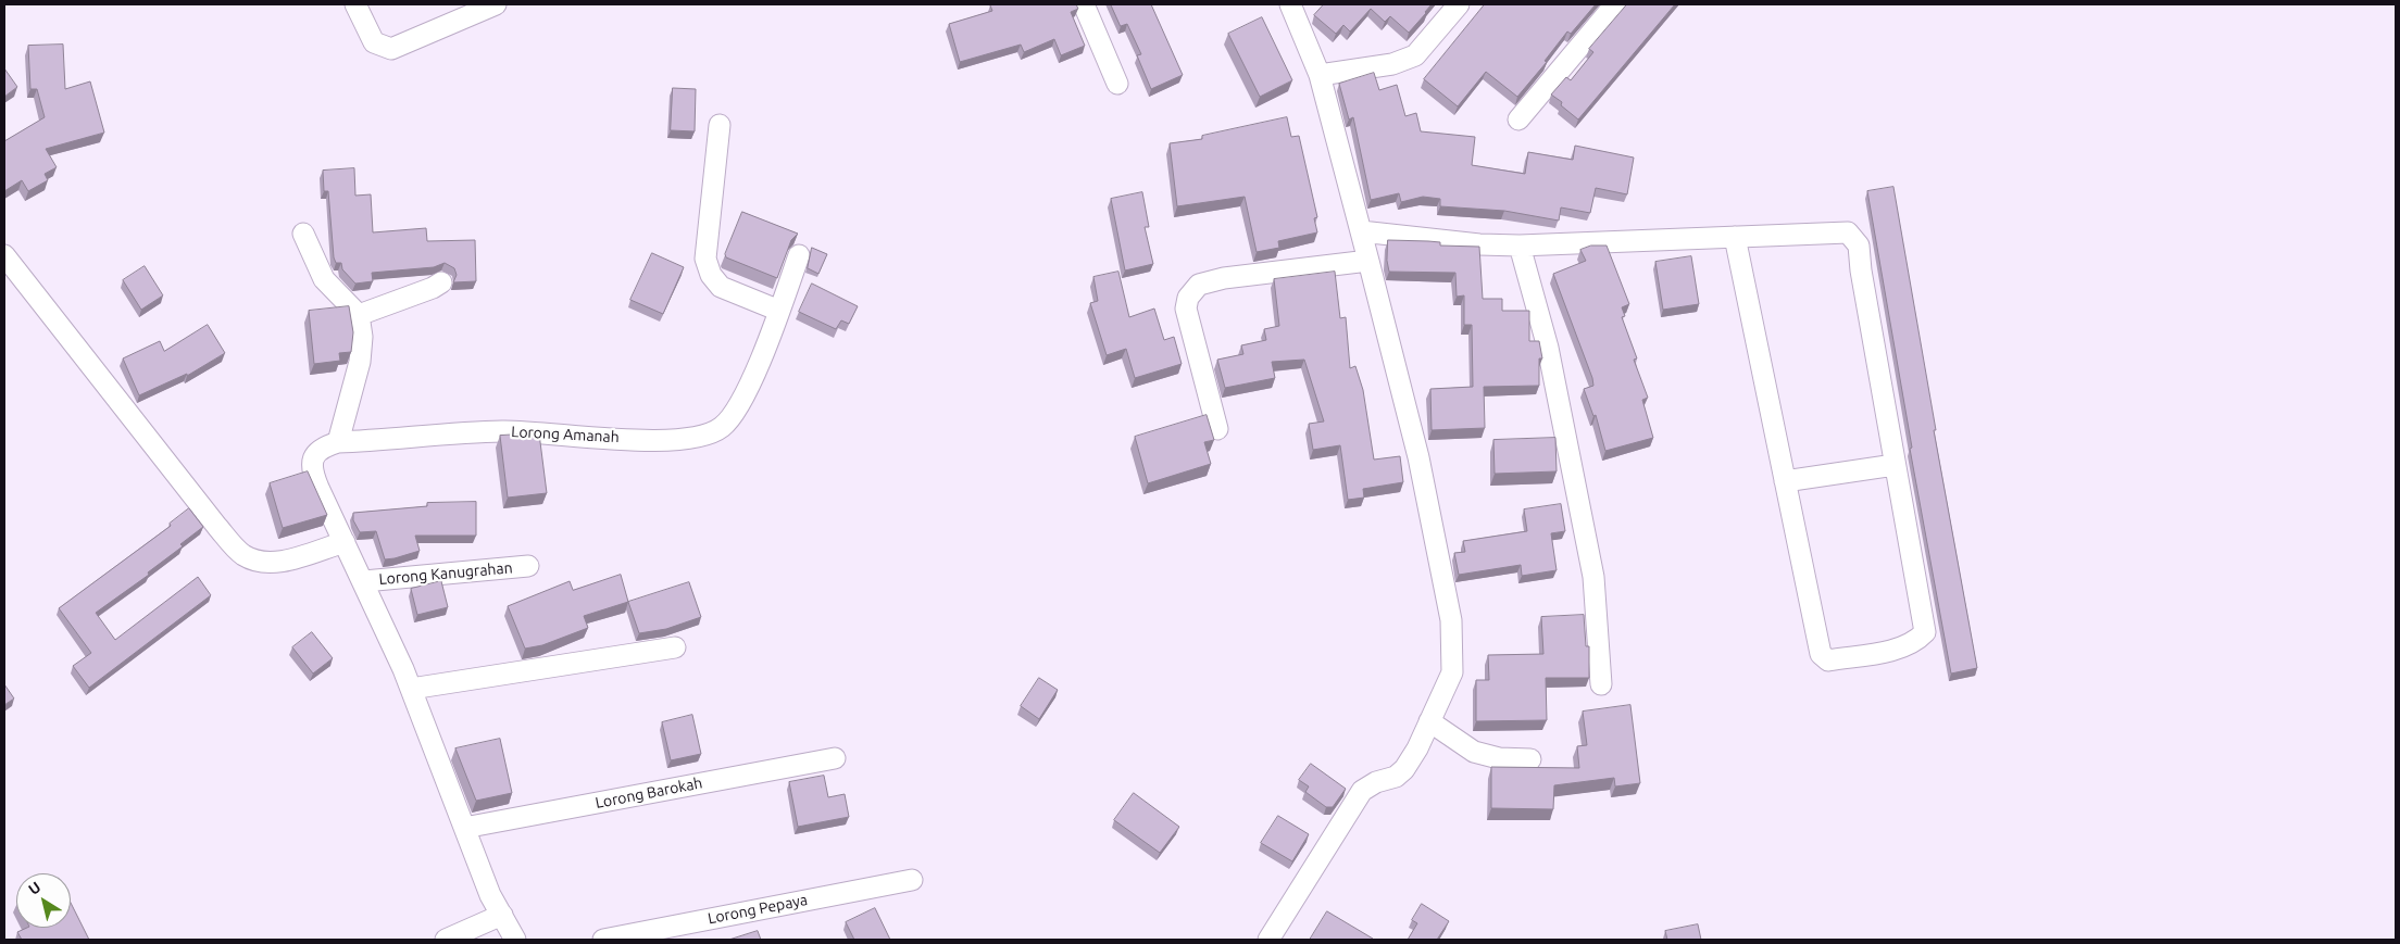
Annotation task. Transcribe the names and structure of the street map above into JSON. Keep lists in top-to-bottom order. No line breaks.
{"streets":{"street":["Lorong Amanah","Lorong Kanugrahan","Lorong Barokah","Lorong Pepaya"]},"crossings":[["Lorong Amanah","Lorong Kanugrahan"],["Lorong Amanah","Lorong Barokah"]],"north":"top left"}
